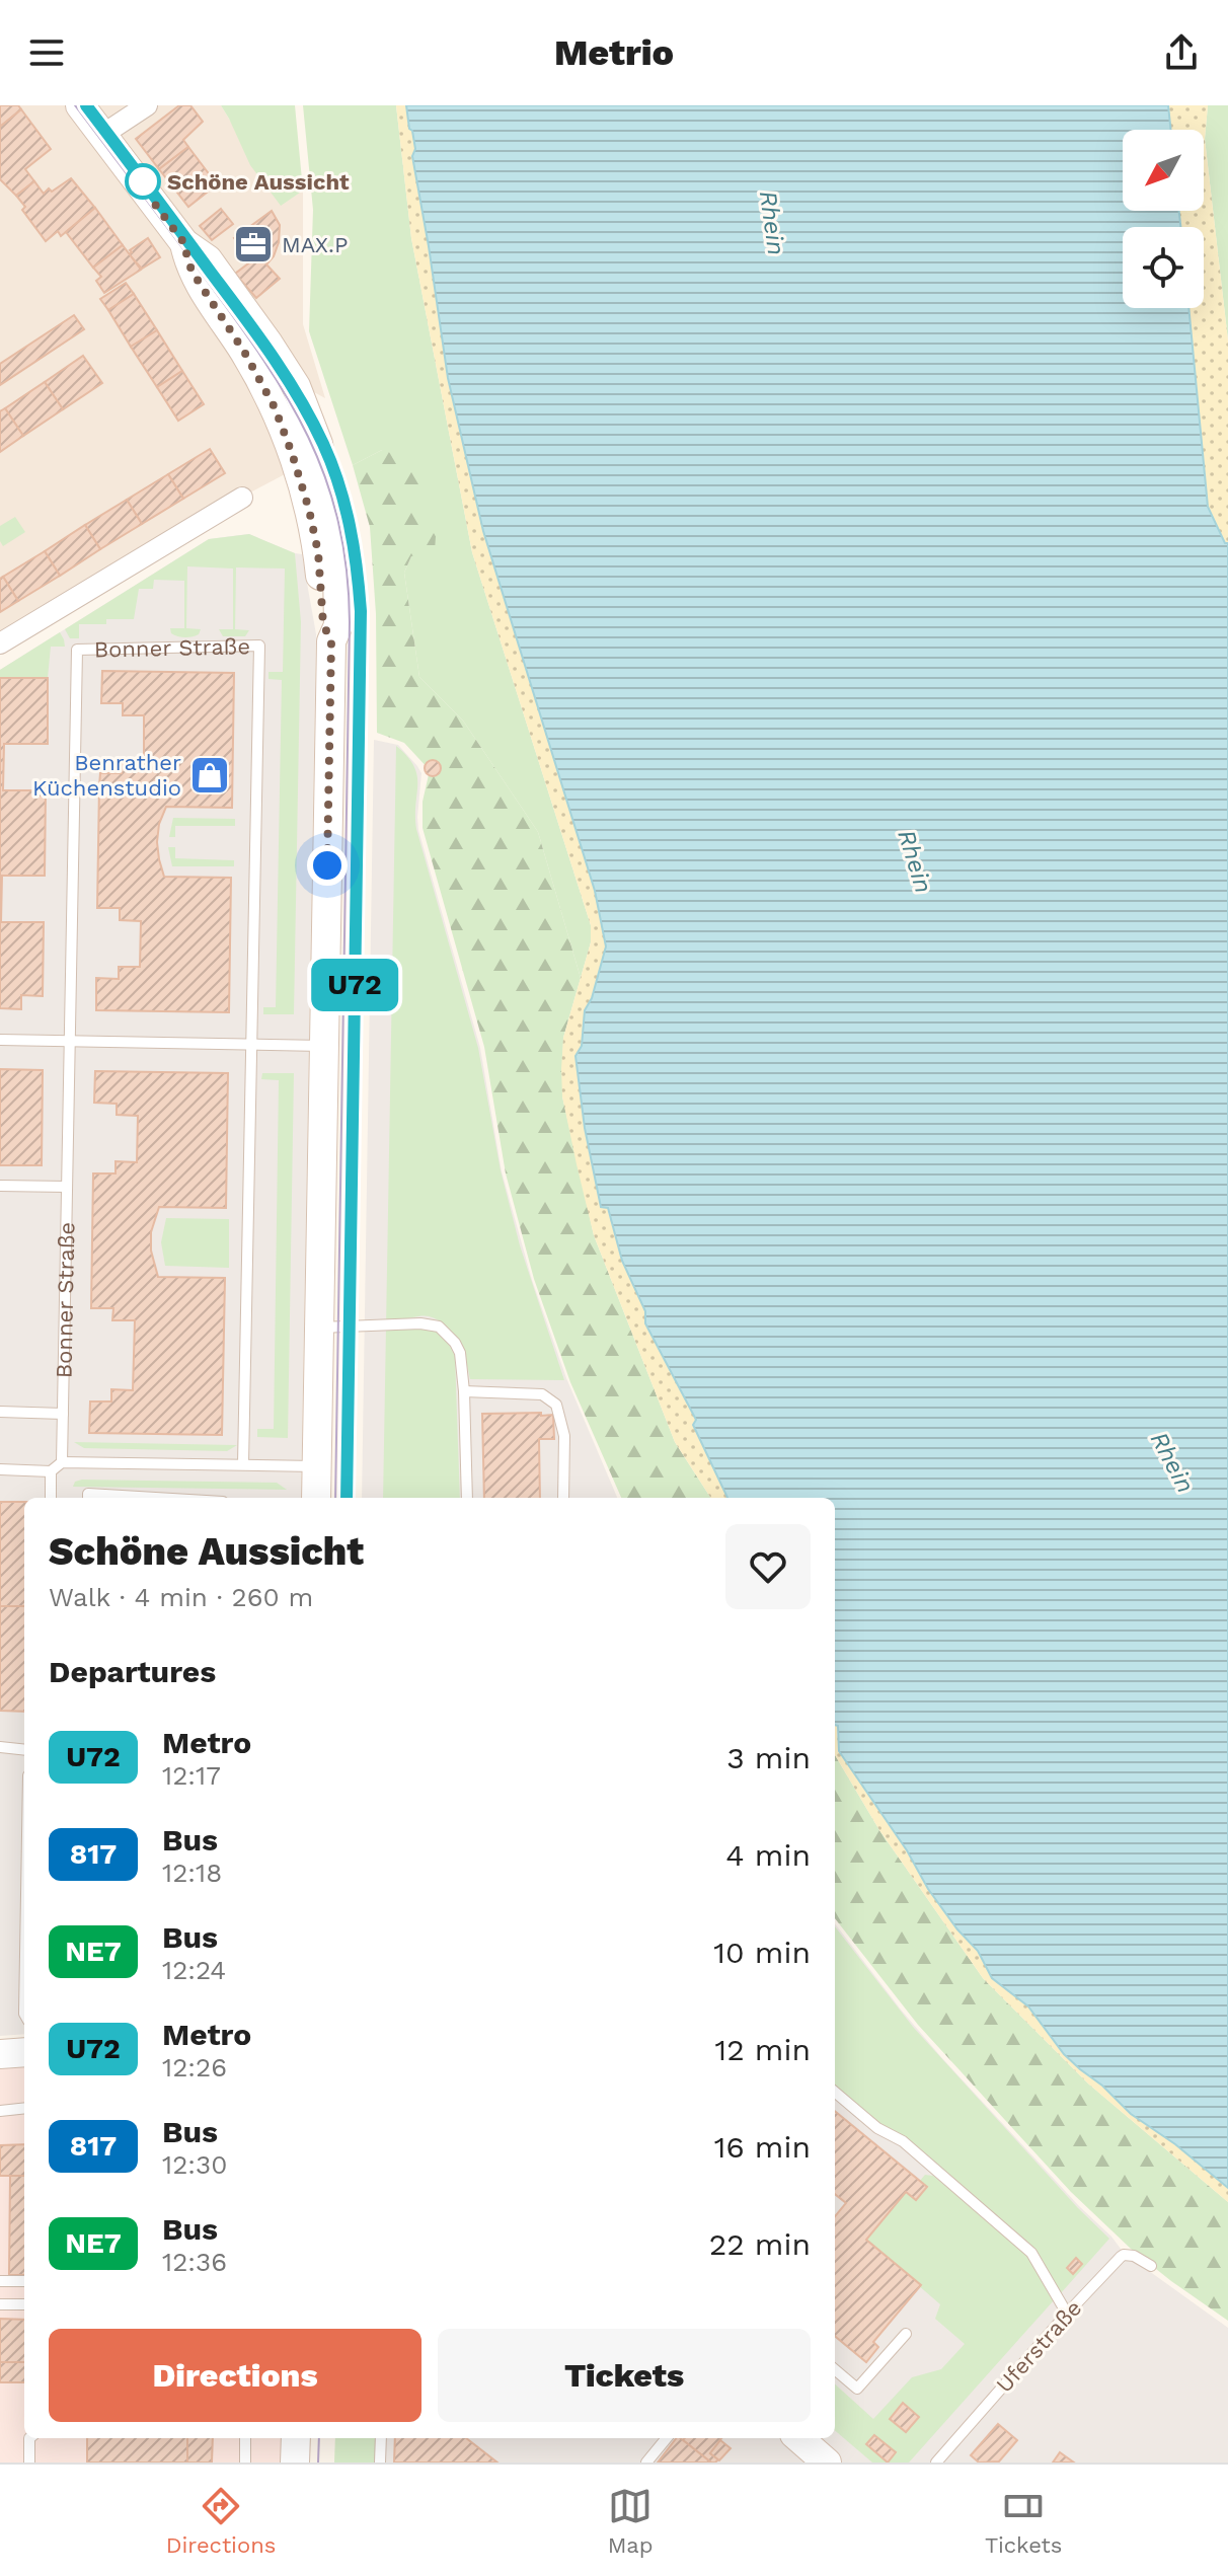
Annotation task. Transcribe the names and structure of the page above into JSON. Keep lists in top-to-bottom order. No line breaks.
{"streets":{"lane":["Bonner Straße","Uferstraße"]},"water":["Rhein"],"places":{"other":["Schöne Aussicht"],"office":["MAX.P"],"shop":["Benrather Küchenstudio"]},"lines":["metro line U72"],"north":"bottom left","page":{"header":"Metrio","on_map":"U72","heading":[["Schöne Aussicht","Walk · 4 min · 260 m"],"Departures"],"list":[{"mark":"U72","name":"Metro","note":"12:17","value":"3 min"},{"mark":"817","name":"Bus","note":"12:18","value":"4 min"},{"mark":"NE7","name":"Bus","note":"12:24","value":"10 min"},{"mark":"U72","name":"Metro","note":"12:26","value":"12 min"},{"mark":"817","name":"Bus","note":"12:30","value":"16 min"},{"mark":"NE7","name":"Bus","note":"12:36","value":"22 min"}],"buttons":["Directions","Tickets"],"tabs":["Directions","Map","Tickets"]}}
